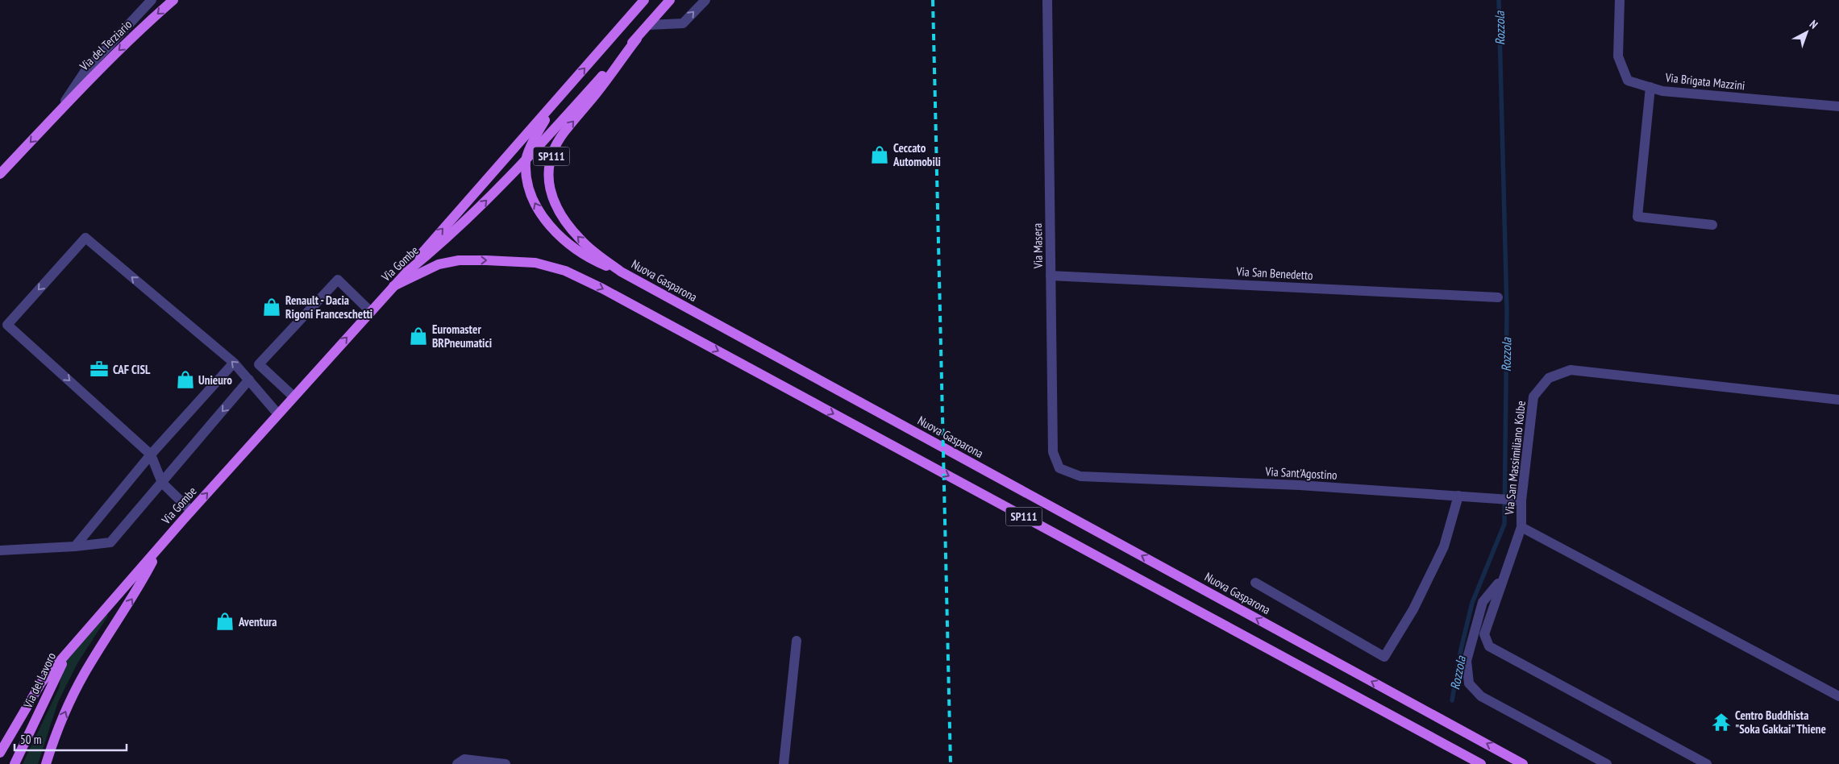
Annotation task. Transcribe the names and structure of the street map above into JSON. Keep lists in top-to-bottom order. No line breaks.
{"streets":{"main road":["Via del Terziario","SP111","Via Gombe","Nuova Gasparona","Via del Lavoro"],"street":["Via Brigata Mazzini","Via Masera","Via San Benedetto","Via San Massimiliano Kolbe","Via Sant'Agostino"]},"crossings":[["SP111","Via Gombe"],["SP111","Nuova Gasparona"],["Via Masera","Via San Benedetto"],["Via Masera","Via Sant'Agostino"],["Via Gombe","Nuova Gasparona"],["Via Gombe","Via del Lavoro"],["Via San Massimiliano Kolbe","Via Sant'Agostino"]],"water":["Rozzola"],"places":{"shop":["Ceccato Automobili","Renault - Dacia Rigoni Franceschetti","Euromaster BRPneumatici","Unieuro","Aventura"],"office":["CAF CISL"],"temple":["Centro Buddhista \"Soka Gakkai\" Thiene"]},"scale_bar":"50 m","north":"top right"}
